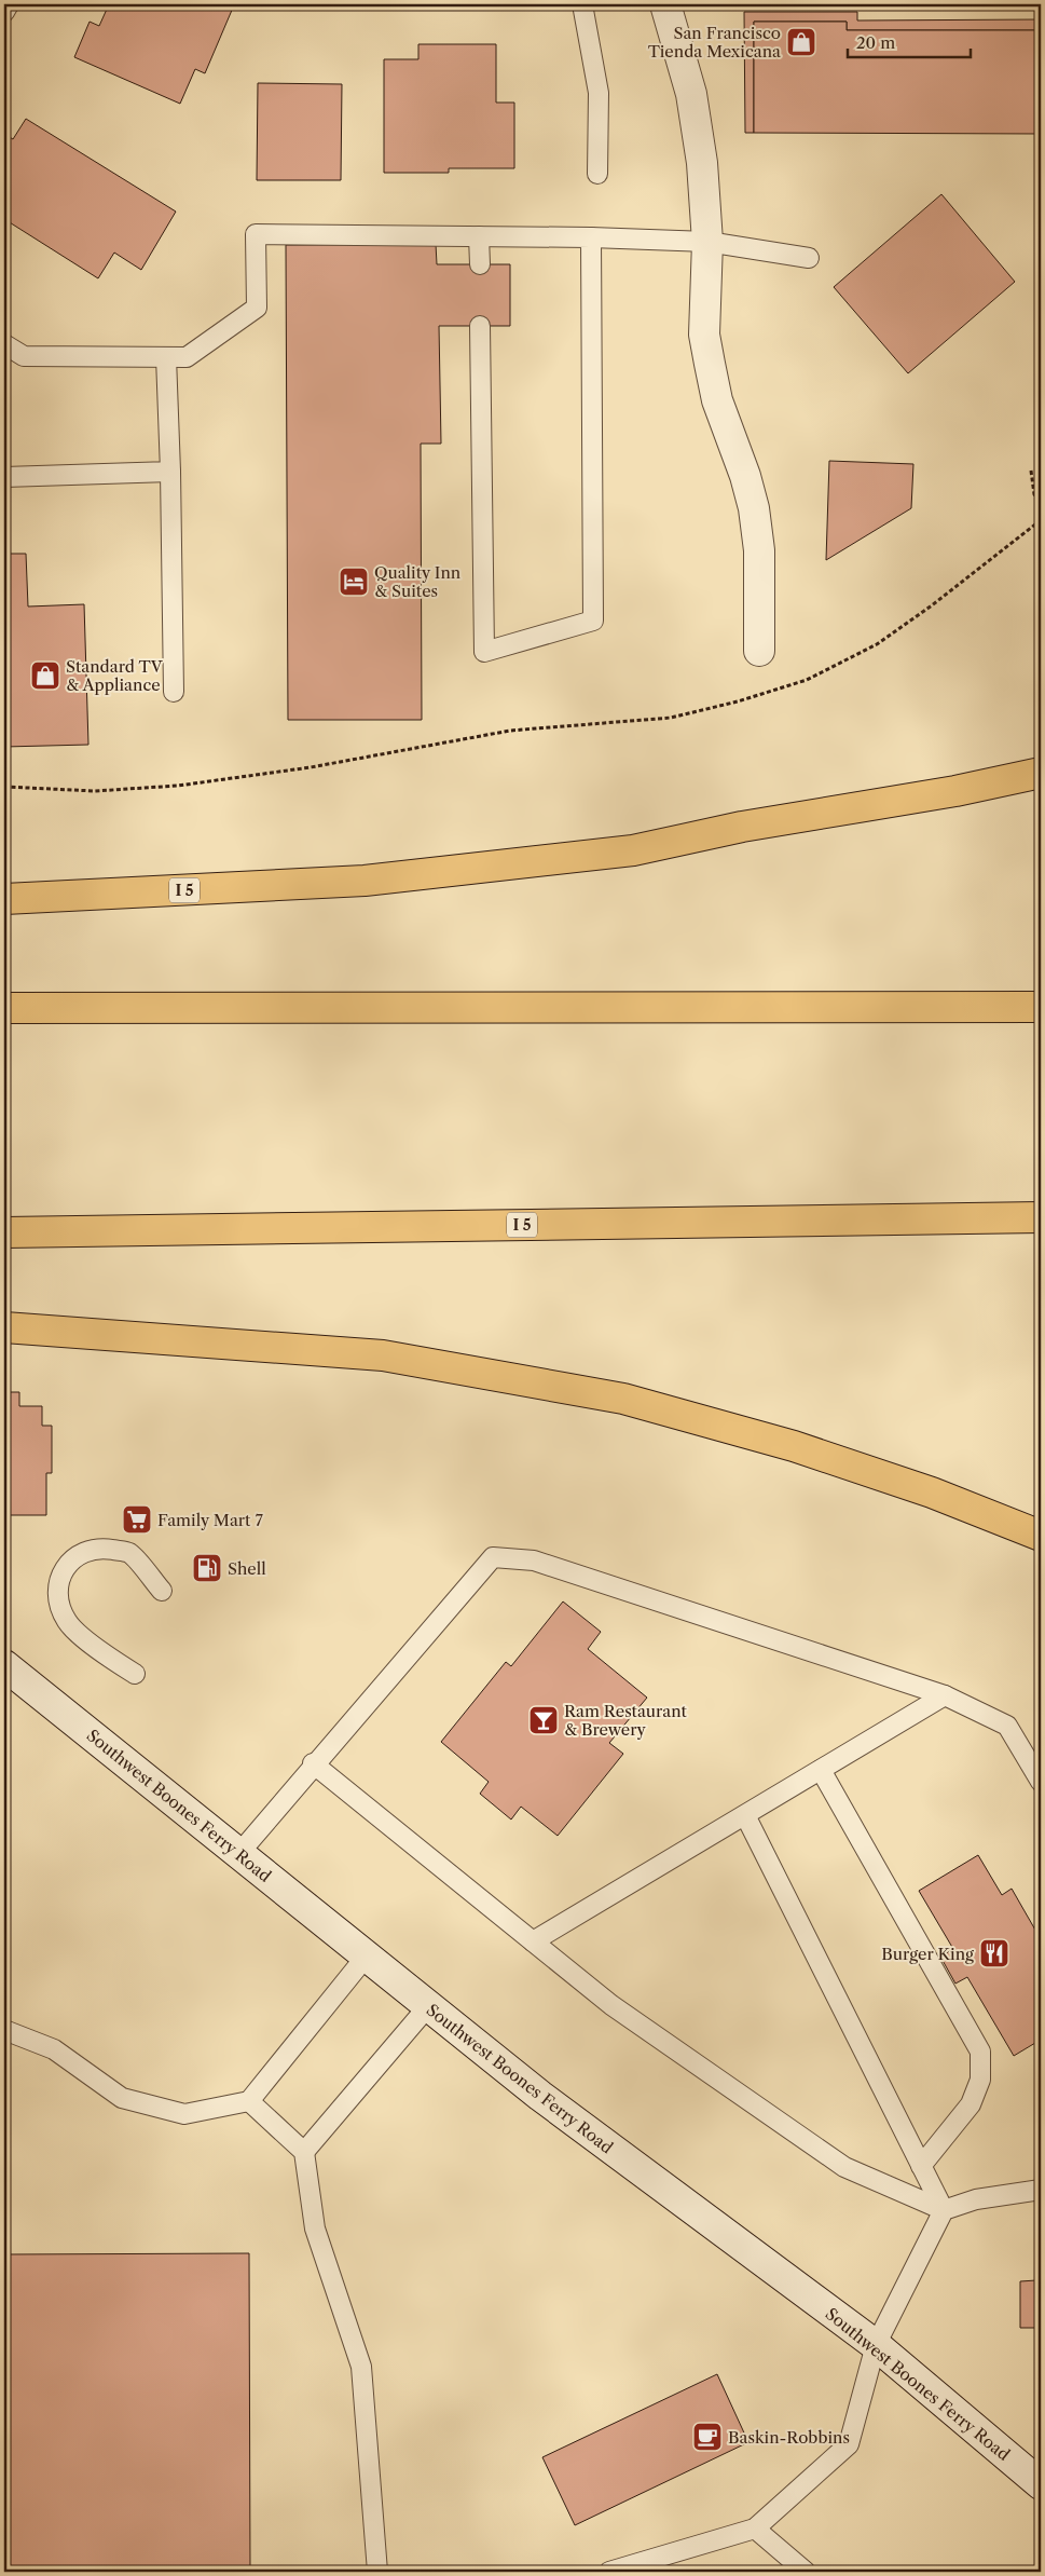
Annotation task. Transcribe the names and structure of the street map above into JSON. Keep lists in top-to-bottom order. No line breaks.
{"streets":{"highway":["I 5"],"street":["Southwest Boones Ferry Road"]},"places":{"shop":["San Francisco Tienda Mexicana","Standard TV & Appliance"],"hotel":["Quality Inn & Suites"],"supermarket":["Family Mart 7"],"fuel station":["Shell"],"bar":["Ram Restaurant & Brewery"],"restaurant":["Burger King"],"cafe":["Baskin-Robbins"]},"scale_bar":"20 m"}
